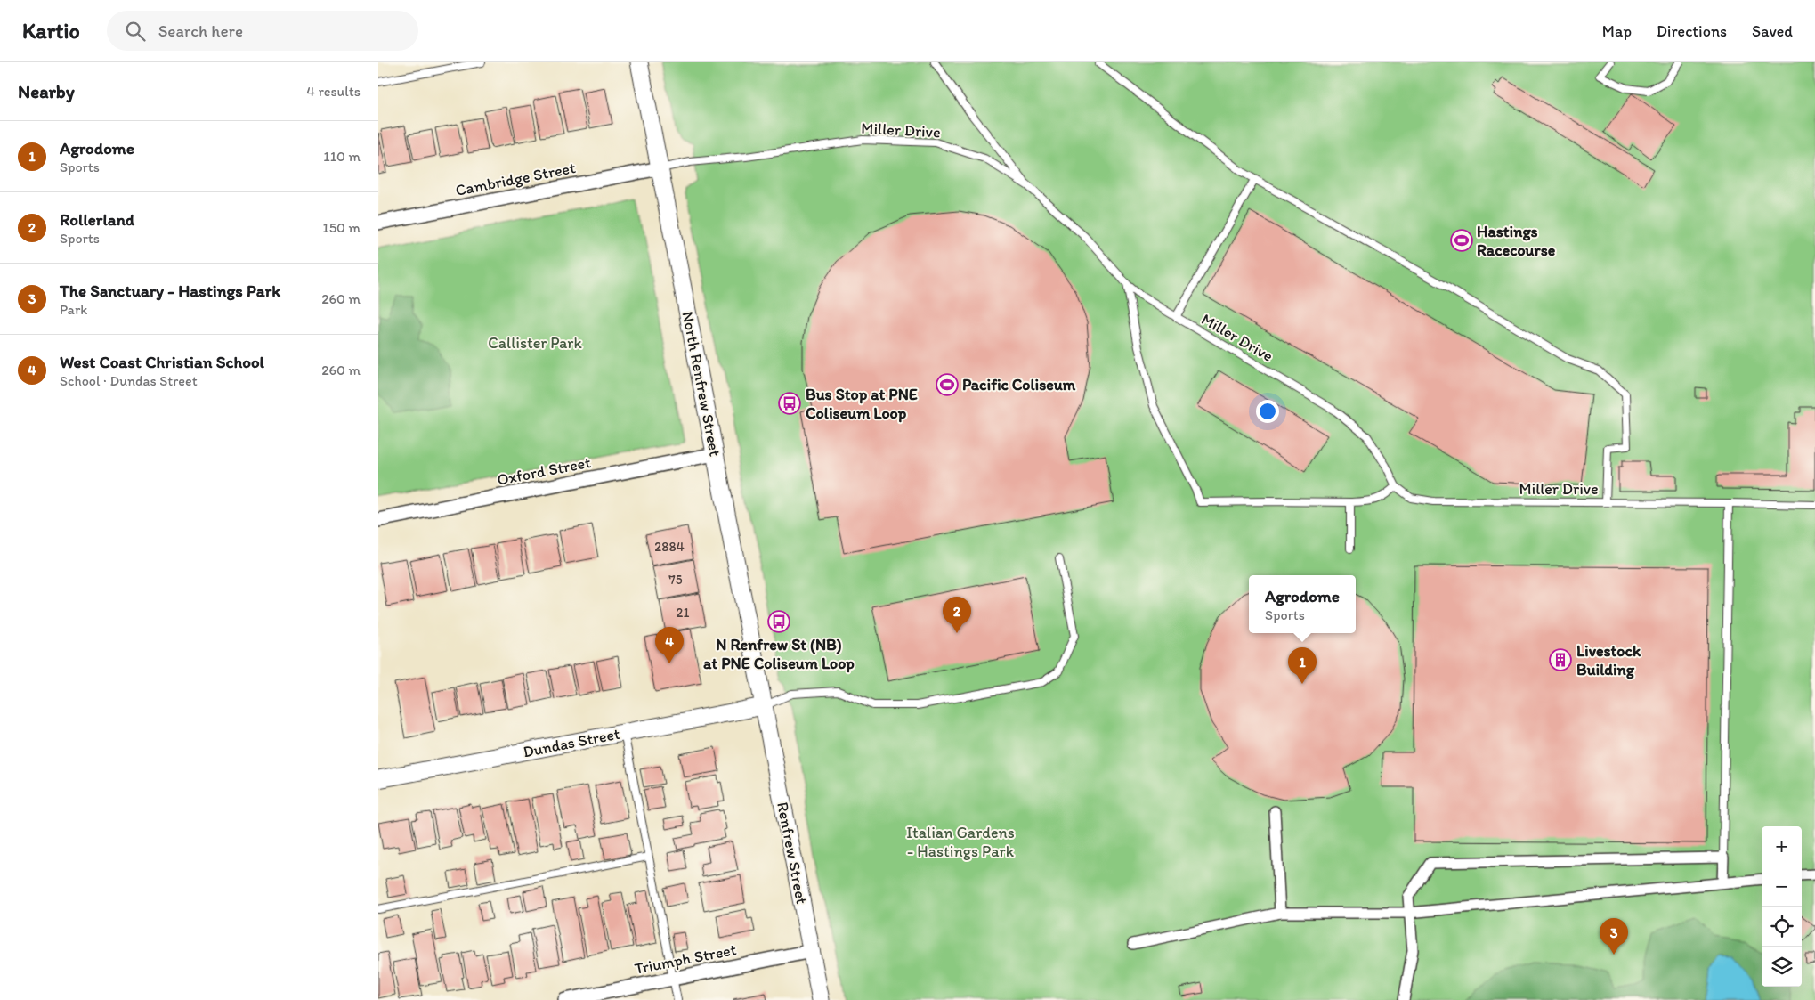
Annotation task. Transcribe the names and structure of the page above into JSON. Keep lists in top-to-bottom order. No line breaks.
{"streets":{"street":["Cambridge Street","North Renfrew Street","Oxford Street","Dundas Street","Renfrew Street","Triumph Street"],"lane":["Miller Drive"]},"crossings":[["Miller Drive","Cambridge Street"],["Miller Drive","North Renfrew Street"],["Cambridge Street","North Renfrew Street"],["North Renfrew Street","Oxford Street"],["North Renfrew Street","Dundas Street"],["North Renfrew Street","Renfrew Street"],["Dundas Street","Renfrew Street"],["Renfrew Street","Triumph Street"]],"parks":["Callister Park","Italian Gardens - Hastings Park"],"places":{"sports":["Hastings Racecourse","Pacific Coliseum"],"bus stop":["Bus Stop at PNE Coliseum Loop","N Renfrew St (NB) at PNE Coliseum Loop"],"building":["Livestock Building"]},"house_numbers":["2884","75","21"],"page":{"header":"Kartio","search":"Search here","nav":["Map","Directions","Saved"],"heading":["Nearby","4 results"],"list":[{"mark":"1","name":"Agrodome","note":"Sports","value":"110 m"},{"mark":"2","name":"Rollerland","note":"Sports","value":"150 m"},{"mark":"3","name":"The Sanctuary - Hastings Park","note":"Park","value":"260 m"},{"mark":"4","name":"West Coast Christian School","note":"School · Dundas Street","value":"260 m"}],"popup":["Agrodome","Sports"],"pins":["2","4","1","3"],"map_buttons":["+","−"]}}
